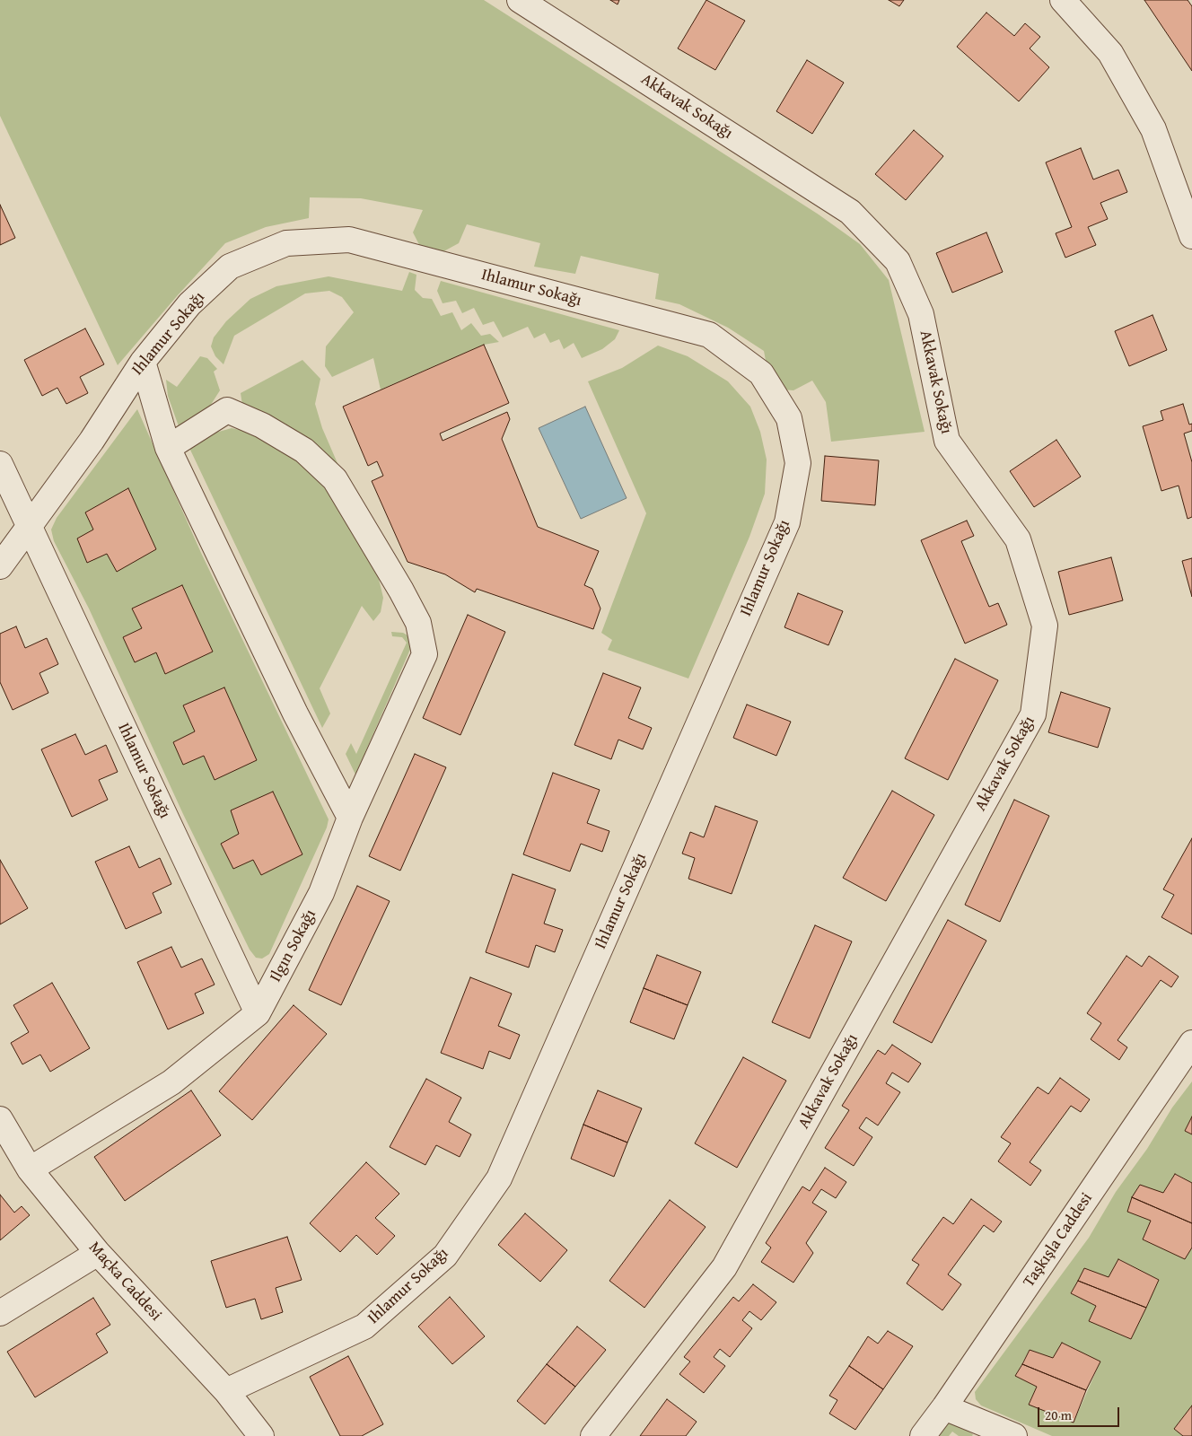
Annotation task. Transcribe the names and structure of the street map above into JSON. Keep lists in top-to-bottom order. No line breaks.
{"streets":{"street":["Akkavak Sokağı","Ihlamur Sokağı","Ilgın Sokağı","Taşkışla Caddesi","Maçka Caddesi"]},"crossings":[["Ihlamur Sokağı","Ilgın Sokağı"],["Ihlamur Sokağı","Maçka Caddesi"],["Ilgın Sokağı","Maçka Caddesi"]],"scale_bar":"20 m"}
